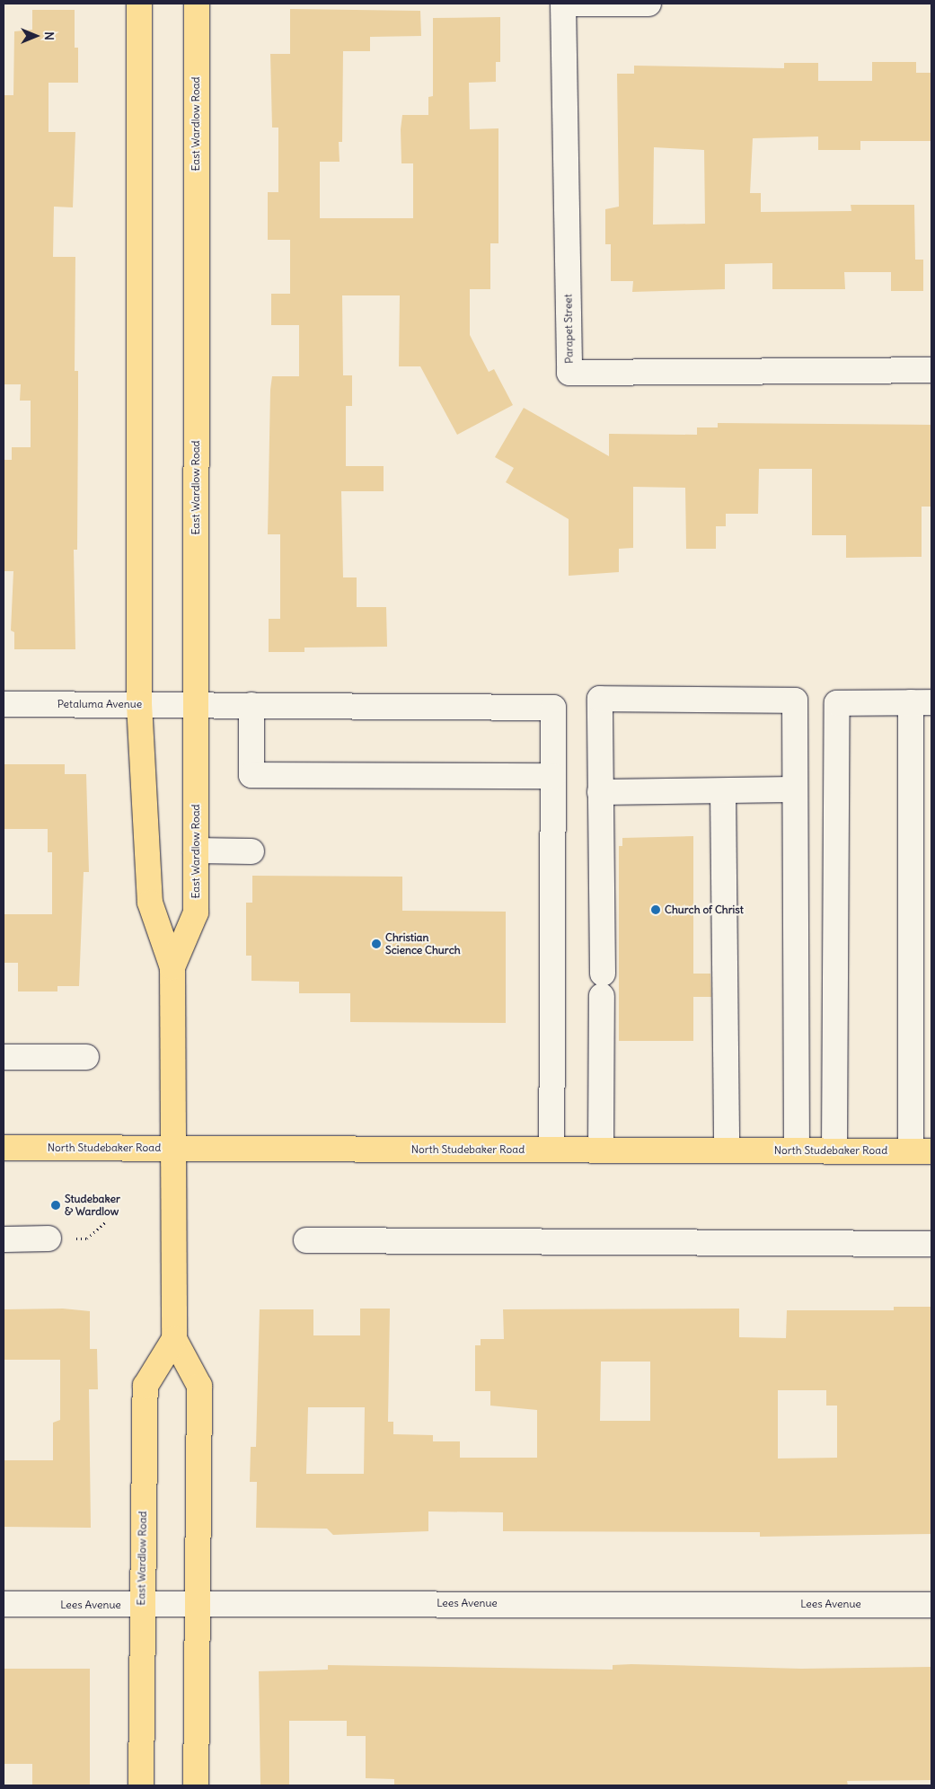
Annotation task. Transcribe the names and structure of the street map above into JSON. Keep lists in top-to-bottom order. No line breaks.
{"streets":{"main road":["East Wardlow Road","North Studebaker Road"],"street":["Parapet Street","Petaluma Avenue","Lees Avenue"]},"crossings":[["East Wardlow Road","Petaluma Avenue"],["East Wardlow Road","North Studebaker Road"],["East Wardlow Road","Lees Avenue"]],"places":["Church of Christ","Christian Science Church","Studebaker & Wardlow"],"north":"right"}
